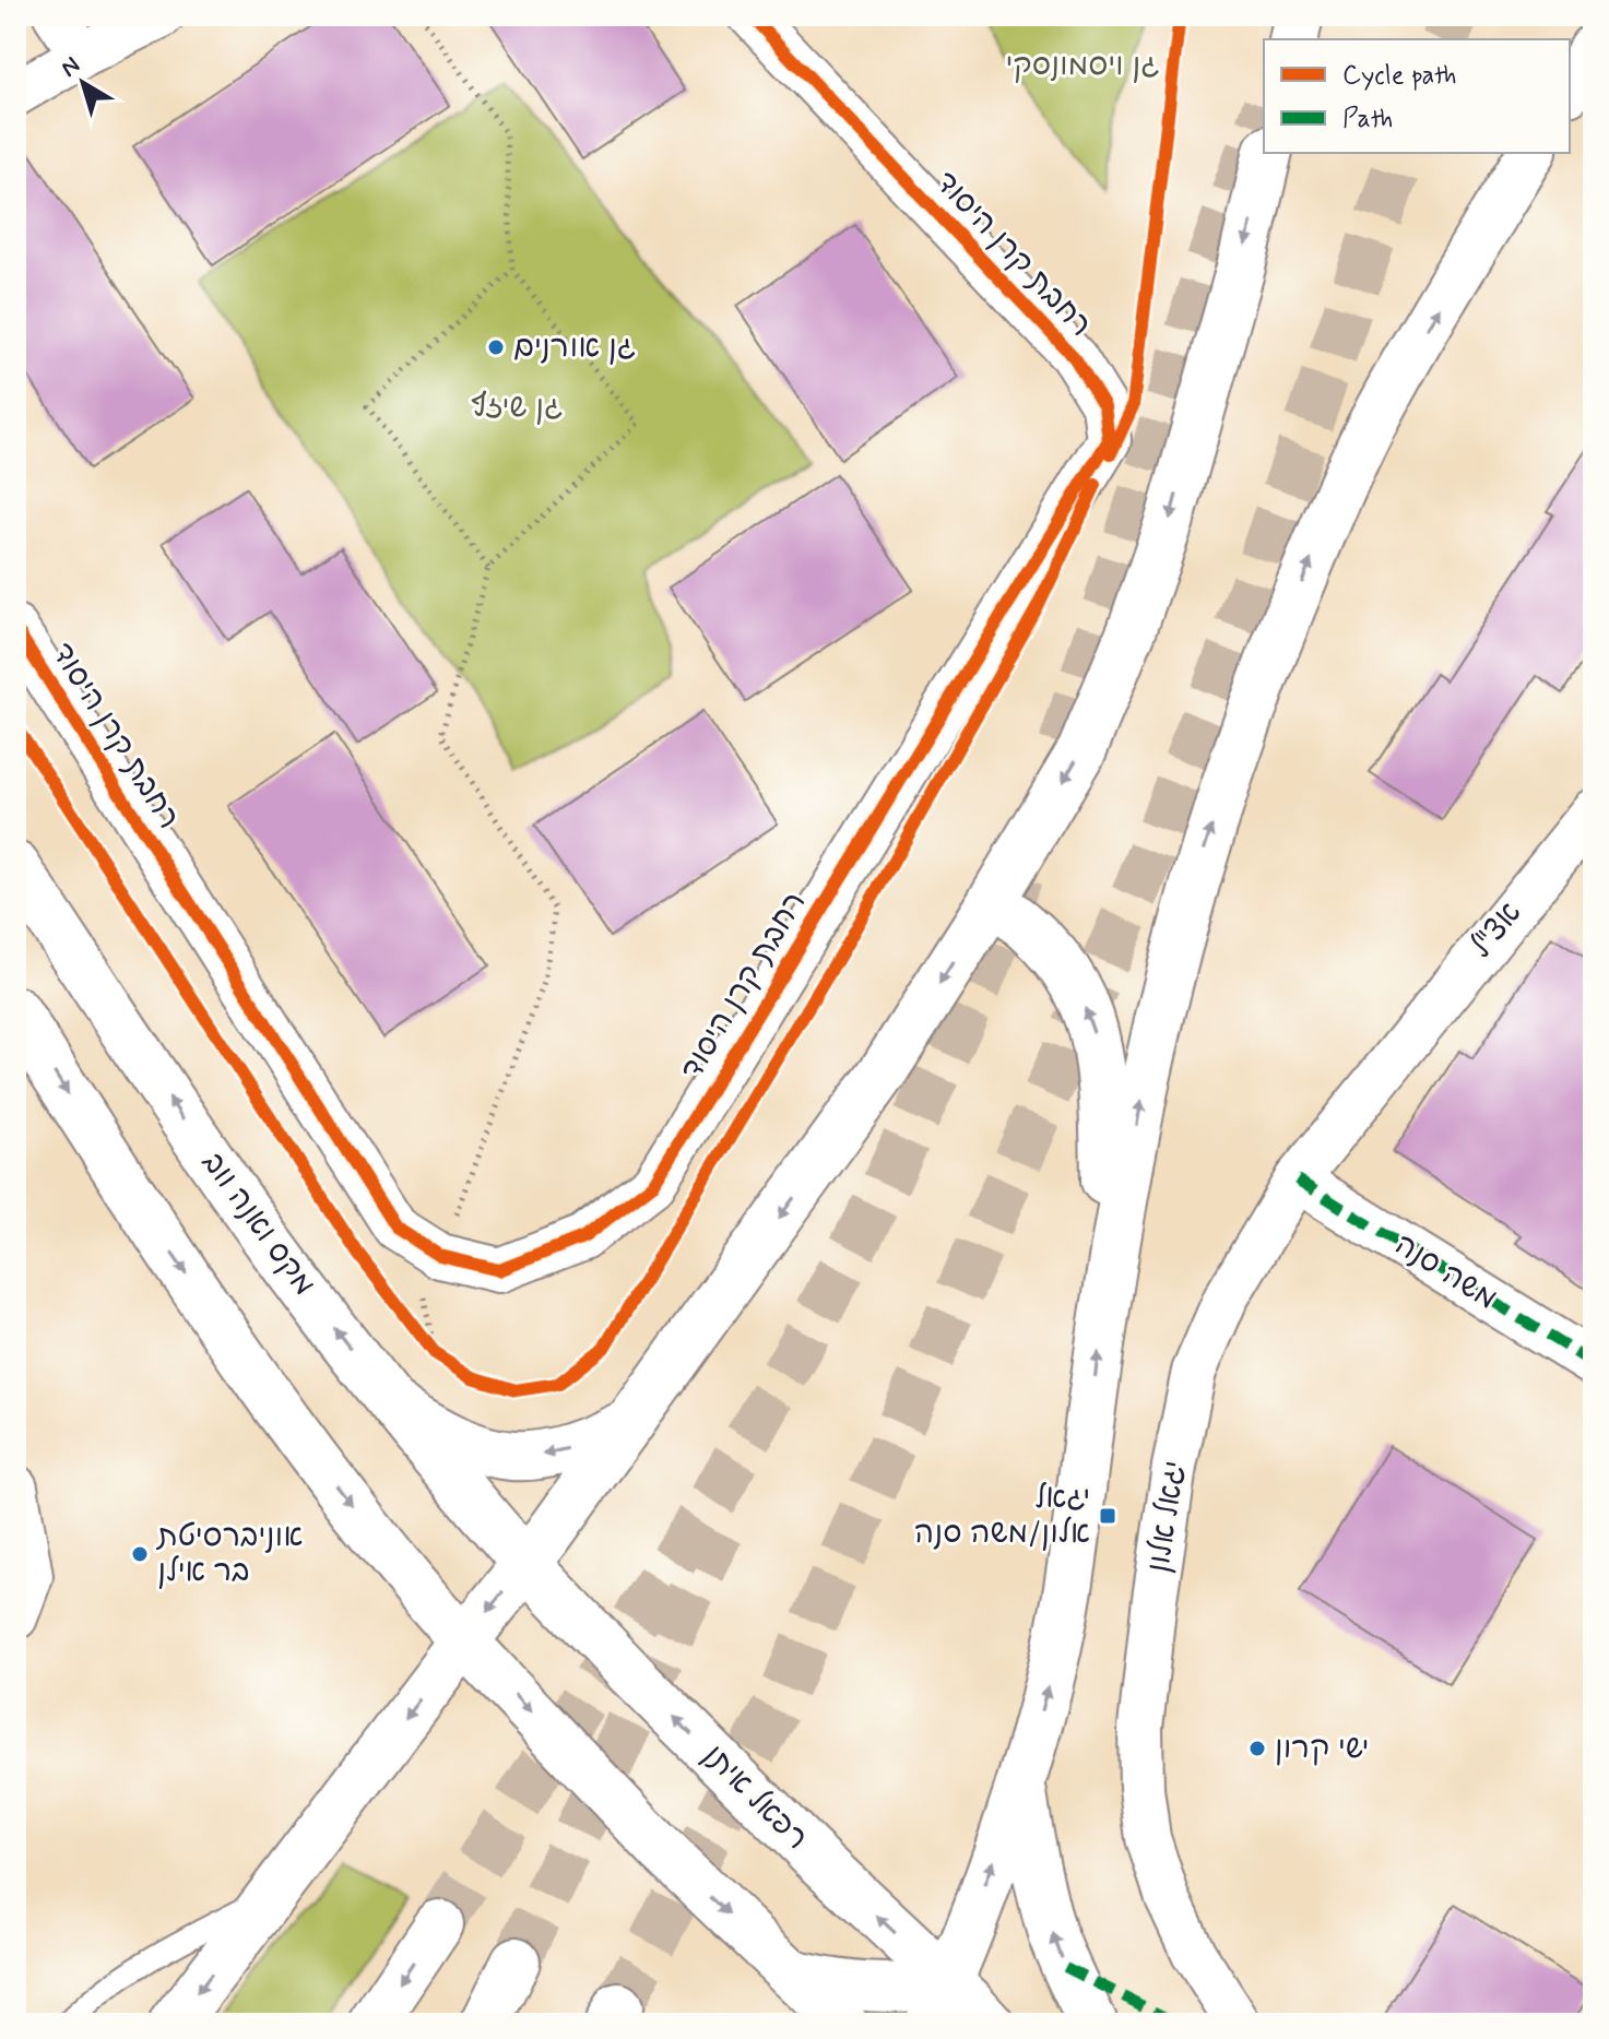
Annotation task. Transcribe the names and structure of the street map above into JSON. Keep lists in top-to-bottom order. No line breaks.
{"streets":{"main road":["מקס ואנה ווב","רפאל איתן"],"street":["רחבת קרן היסוד","אצ\"ל","משה סנה","יגאל אלון"]},"crossings":[["אצ\"ל","יגאל אלון"],["מקס ואנה ווב","רפאל איתן"],["משה סנה","יגאל אלון"]],"parks":["גן ויסמונסקי","גן שיזף"],"places":{"other":["גן אורנים","אוניברסיטת בר אילן","ישי קרון"],"transit":["יגאל אלון/משה סנה"]},"legend":["Cycle path","Path"],"north":"top left"}
